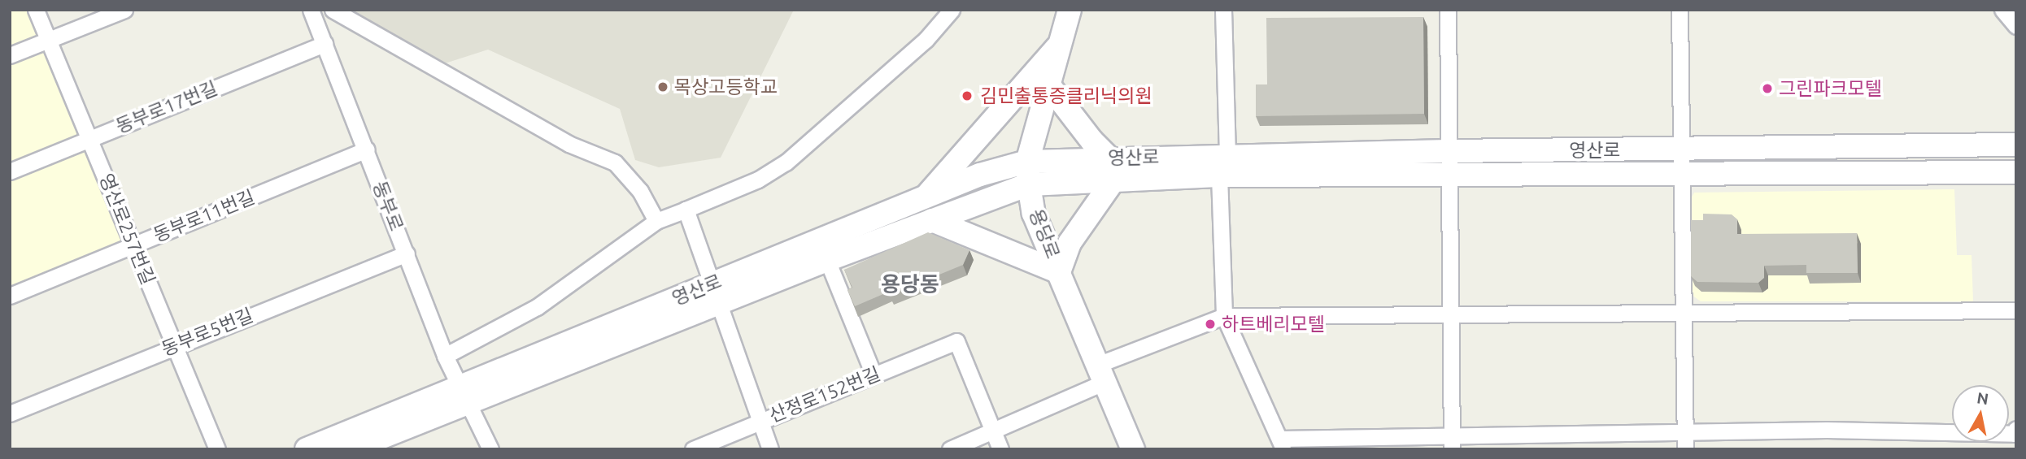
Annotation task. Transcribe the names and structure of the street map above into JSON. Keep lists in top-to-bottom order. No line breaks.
{"streets":{"street":["동부로17번길","영산로","동부로","동부로11번길","영산로257번길","용당로","동부로5번길","산정로152번길"]},"crossings":[["동부로17번길","동부로"],["동부로17번길","영산로257번길"],["영산로","동부로"],["영산로","용당로"],["동부로","동부로11번길"],["동부로","동부로5번길"],["동부로11번길","영산로257번길"],["영산로257번길","동부로5번길"]],"districts":["용당동"],"places":["목상고등학교","그린파크모텔","김민출통증클리닉의원","하트베리모텔"],"north":"top"}
